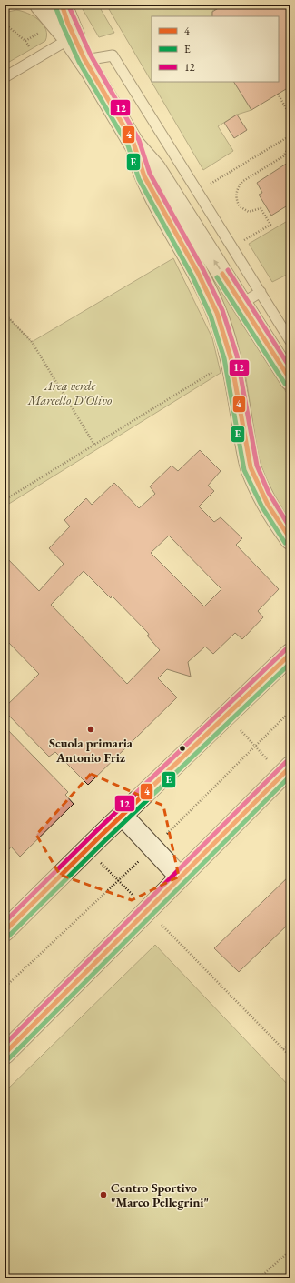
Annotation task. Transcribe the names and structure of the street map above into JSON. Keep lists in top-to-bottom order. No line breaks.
{"parks":["Area verde Marcello D'Olivo"],"places":["Scuola primaria Antonio Friz","Centro Sportivo \"Marco Pellegrini\""],"lines":["transit line 4","transit line 12","transit line E"],"legend":["4","E","12"]}
